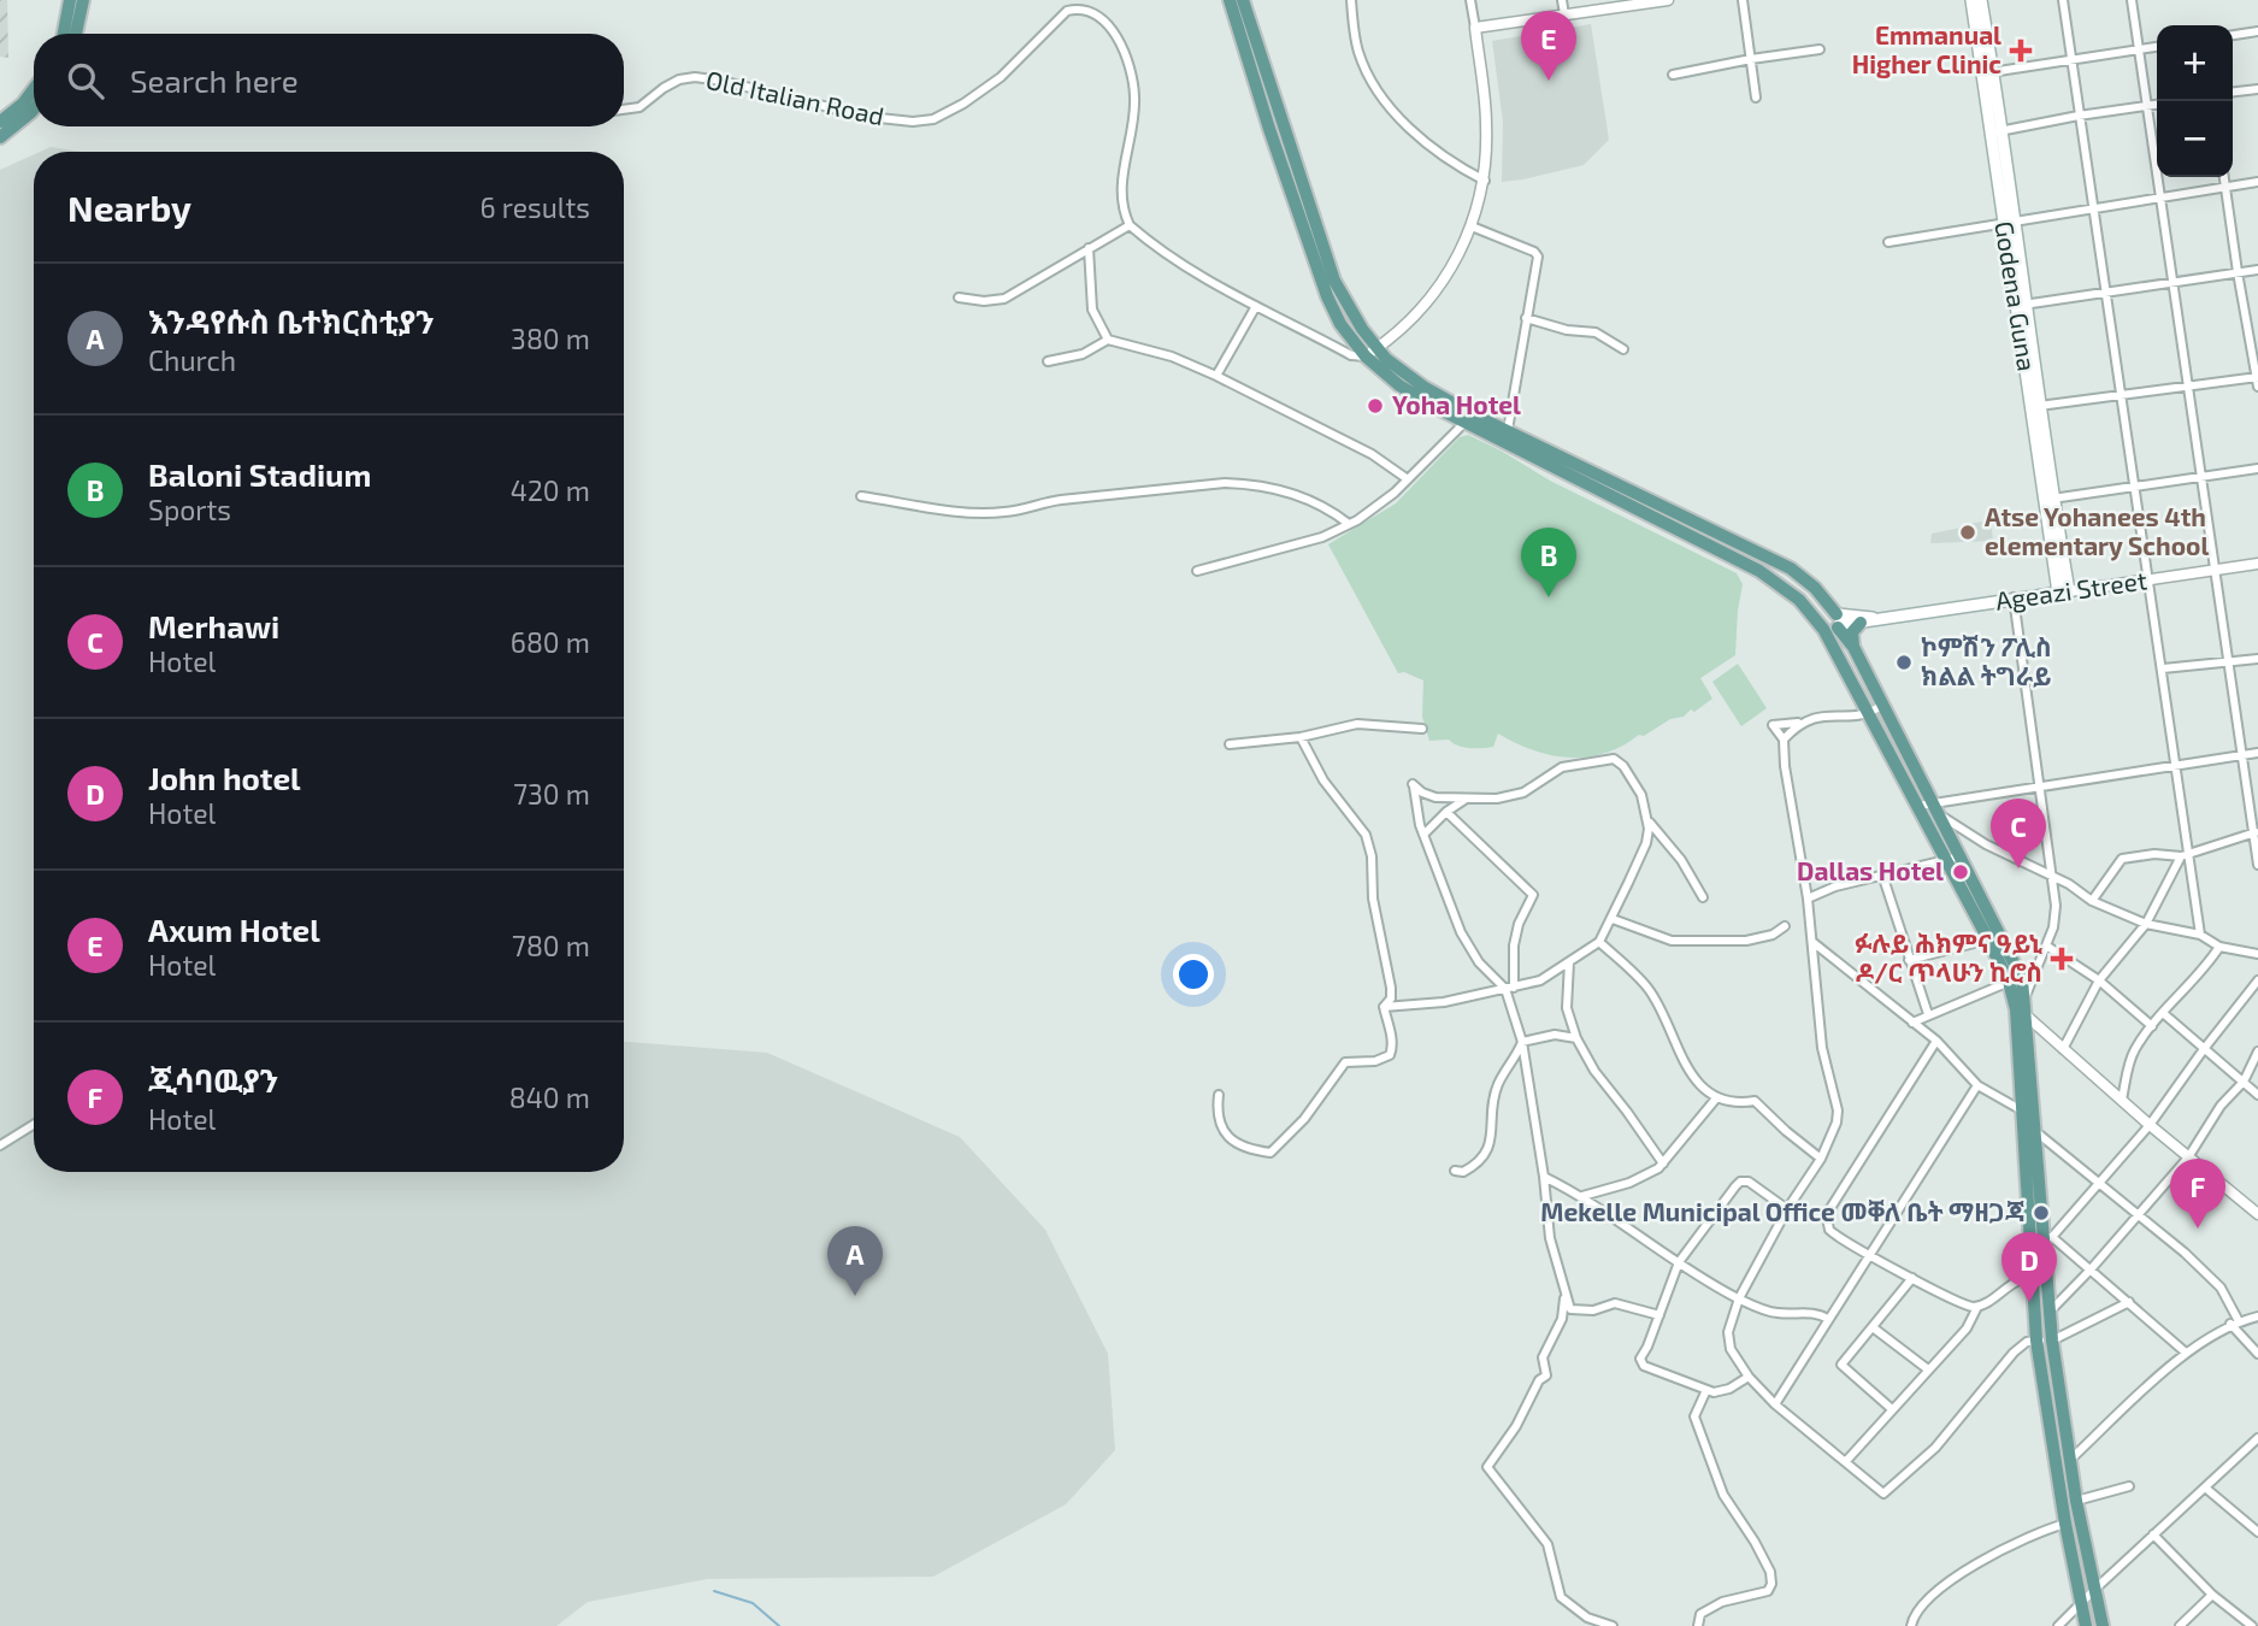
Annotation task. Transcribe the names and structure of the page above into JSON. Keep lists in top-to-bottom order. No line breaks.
{"streets":{"main road":["Godena Guna","Ageazi Street"],"street":["Old Italian Road"]},"crossings":[["Godena Guna","Ageazi Street"]],"places":{"health":["Emmanual Higher Clinic","ፉሉይ ሕክምና ዓይኒ ዶ/ር ጥላሁን ኪሮስ"],"other":["Yoha Hotel","Atse Yohanees 4th elementary School","ኮምሽን ፖሊስ ክልል ትግራይ","Dallas Hotel","Mekelle Municipal Office መቐለ ቤት ማዘጋጃ"]},"page":{"pins":["E","B","C","F","A","D"],"map_buttons":["+","−"],"search":"Search here","heading":["Nearby","6 results"],"list":[{"mark":"A","name":"እንዳየሱስ ቤተክርስቲያን","note":"Church","value":"380 m"},{"mark":"B","name":"Baloni Stadium","note":"Sports","value":"420 m"},{"mark":"C","name":"Merhawi","note":"Hotel","value":"680 m"},{"mark":"D","name":"John hotel","note":"Hotel","value":"730 m"},{"mark":"E","name":"Axum Hotel","note":"Hotel","value":"780 m"},{"mark":"F","name":"ጂሳባዉያን","note":"Hotel","value":"840 m"}]}}
